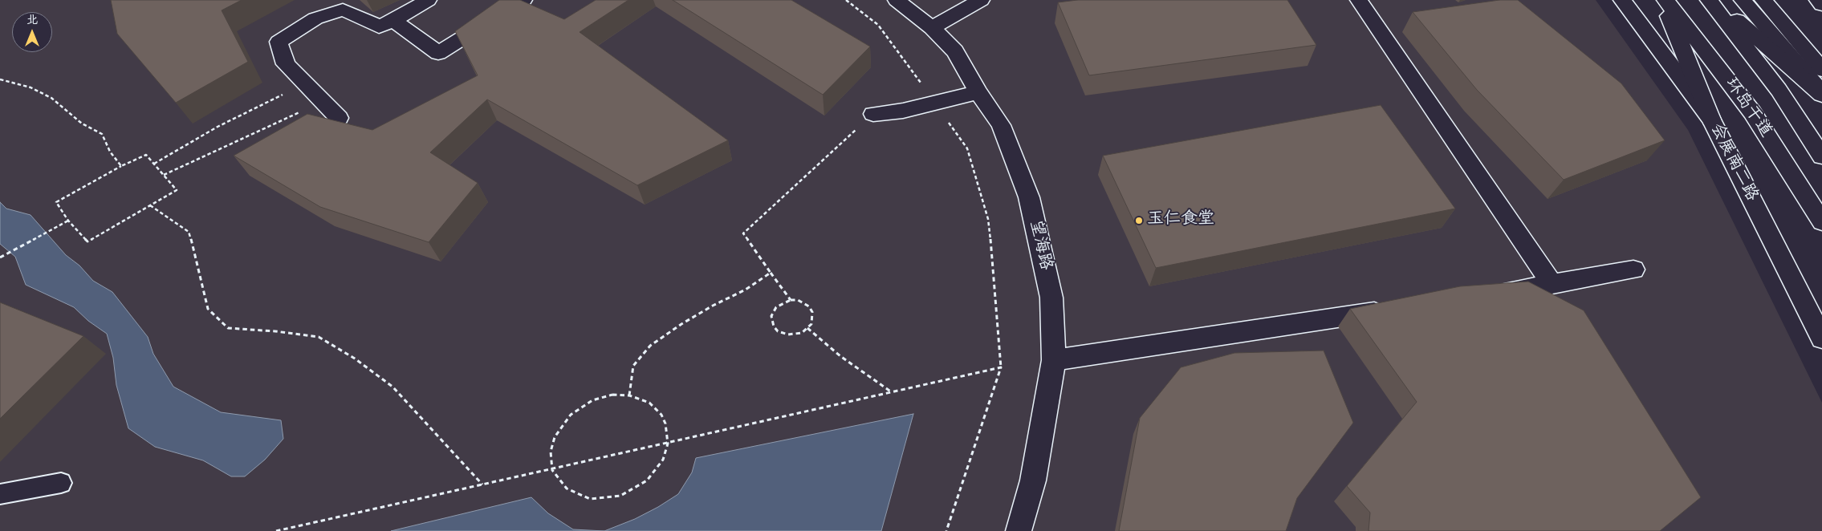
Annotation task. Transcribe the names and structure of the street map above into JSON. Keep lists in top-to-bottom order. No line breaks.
{"streets":{"main road":["环岛干道","会展南二路","望海路"]},"places":["玉仁食堂"],"north":"top"}
